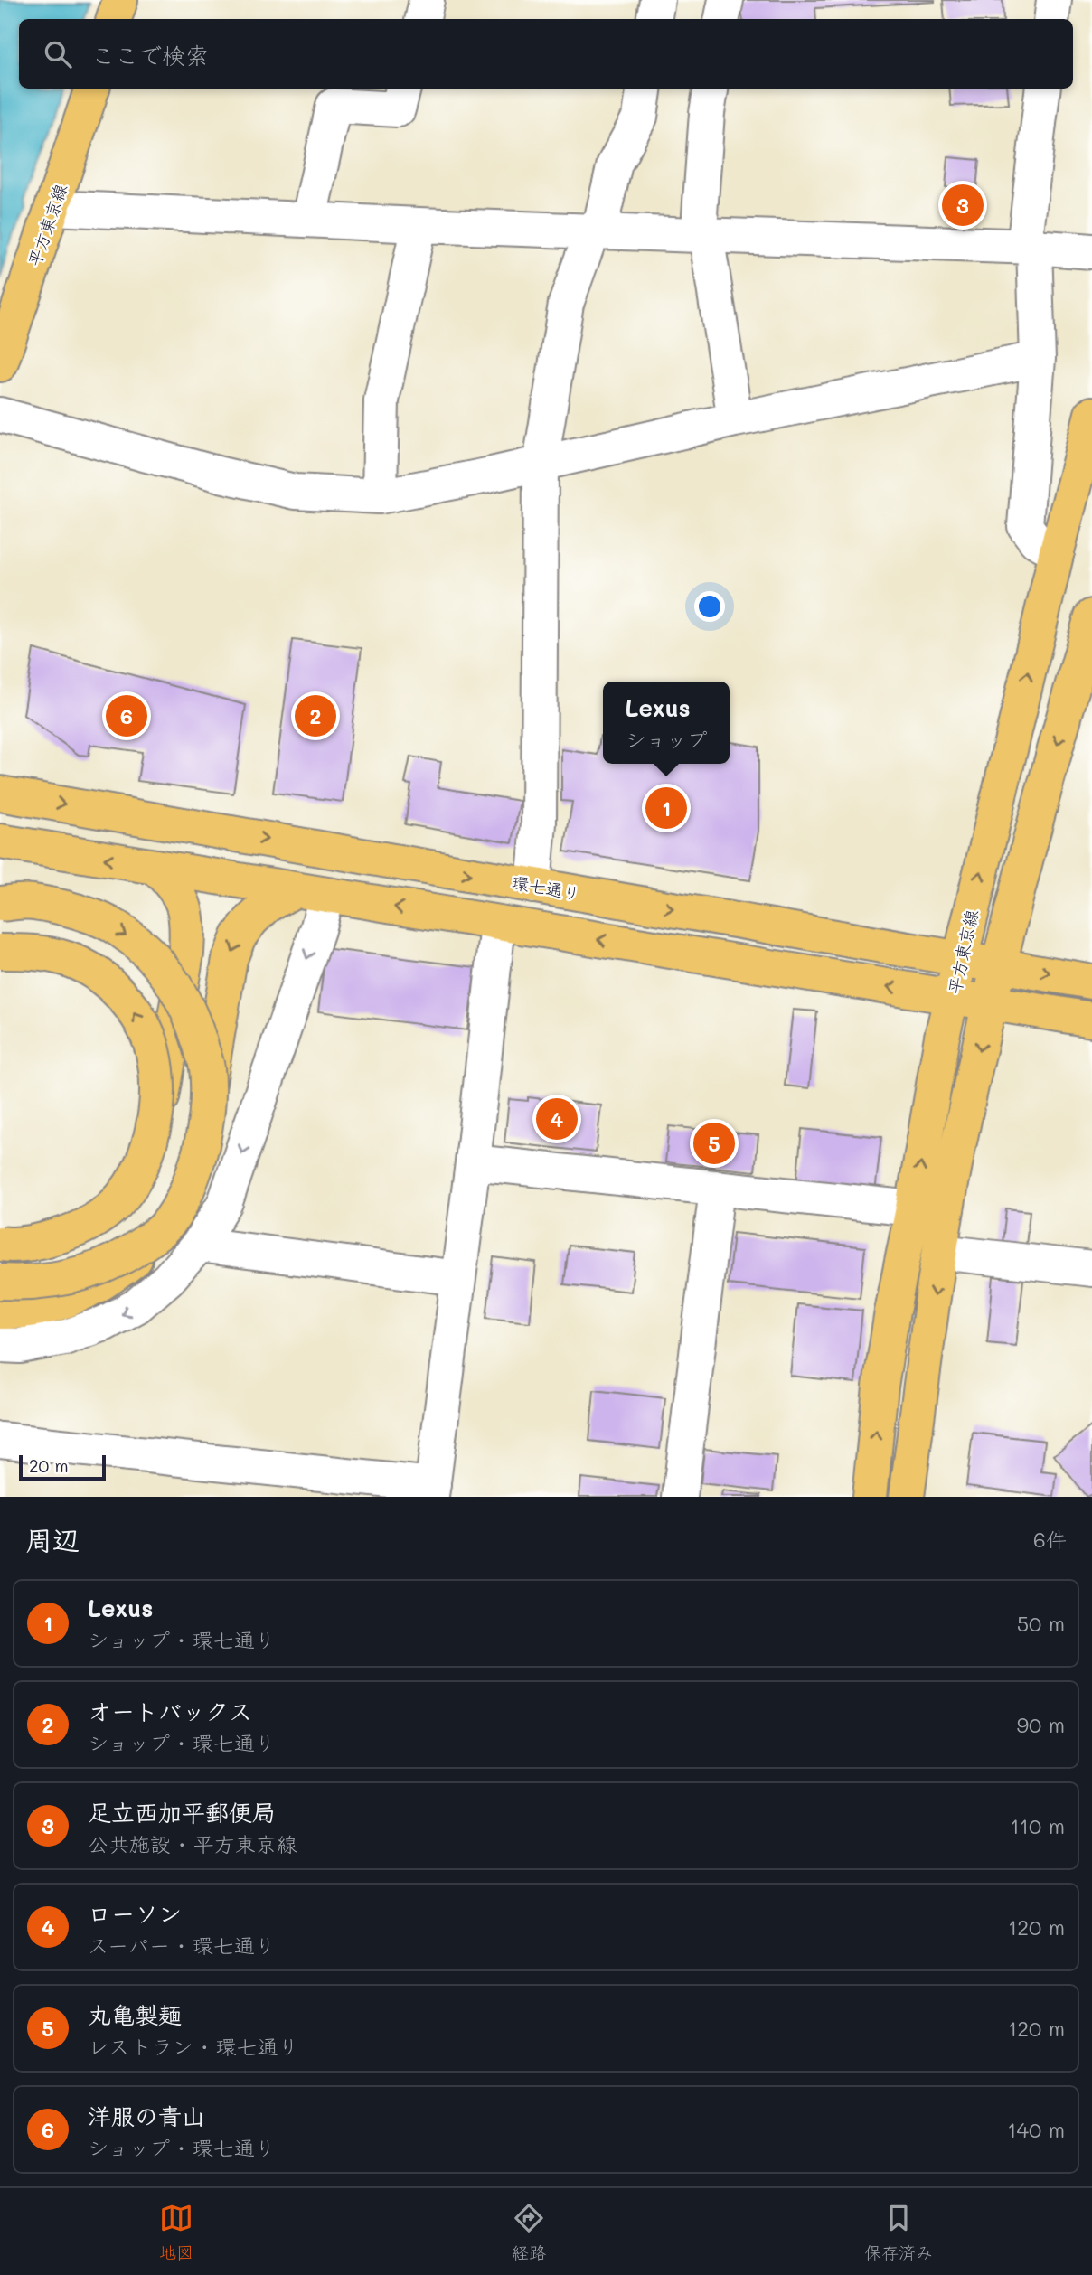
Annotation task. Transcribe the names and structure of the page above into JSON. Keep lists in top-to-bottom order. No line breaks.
{"streets":{"main road":["平方東京線","環七通り"]},"crossings":[["平方東京線","環七通り"]],"scale_bar":"20 m","page":{"search":"ここで検索","pins":["3","2","6","1","4","5"],"popup":["Lexus","ショップ"],"scale":"20 m","heading":["周辺","6件"],"list":[{"mark":"1","name":"Lexus","note":"ショップ · 環七通り","value":"50 m"},{"mark":"2","name":"オートバックス","note":"ショップ · 環七通り","value":"90 m"},{"mark":"3","name":"足立西加平郵便局","note":"公共施設 · 平方東京線","value":"110 m"},{"mark":"4","name":"ローソン","note":"スーパー · 環七通り","value":"120 m"},{"mark":"5","name":"丸亀製麺","note":"レストラン · 環七通り","value":"120 m"},{"mark":"6","name":"洋服の青山","note":"ショップ · 環七通り","value":"140 m"}],"nav":["地図","経路","保存済み"]}}
